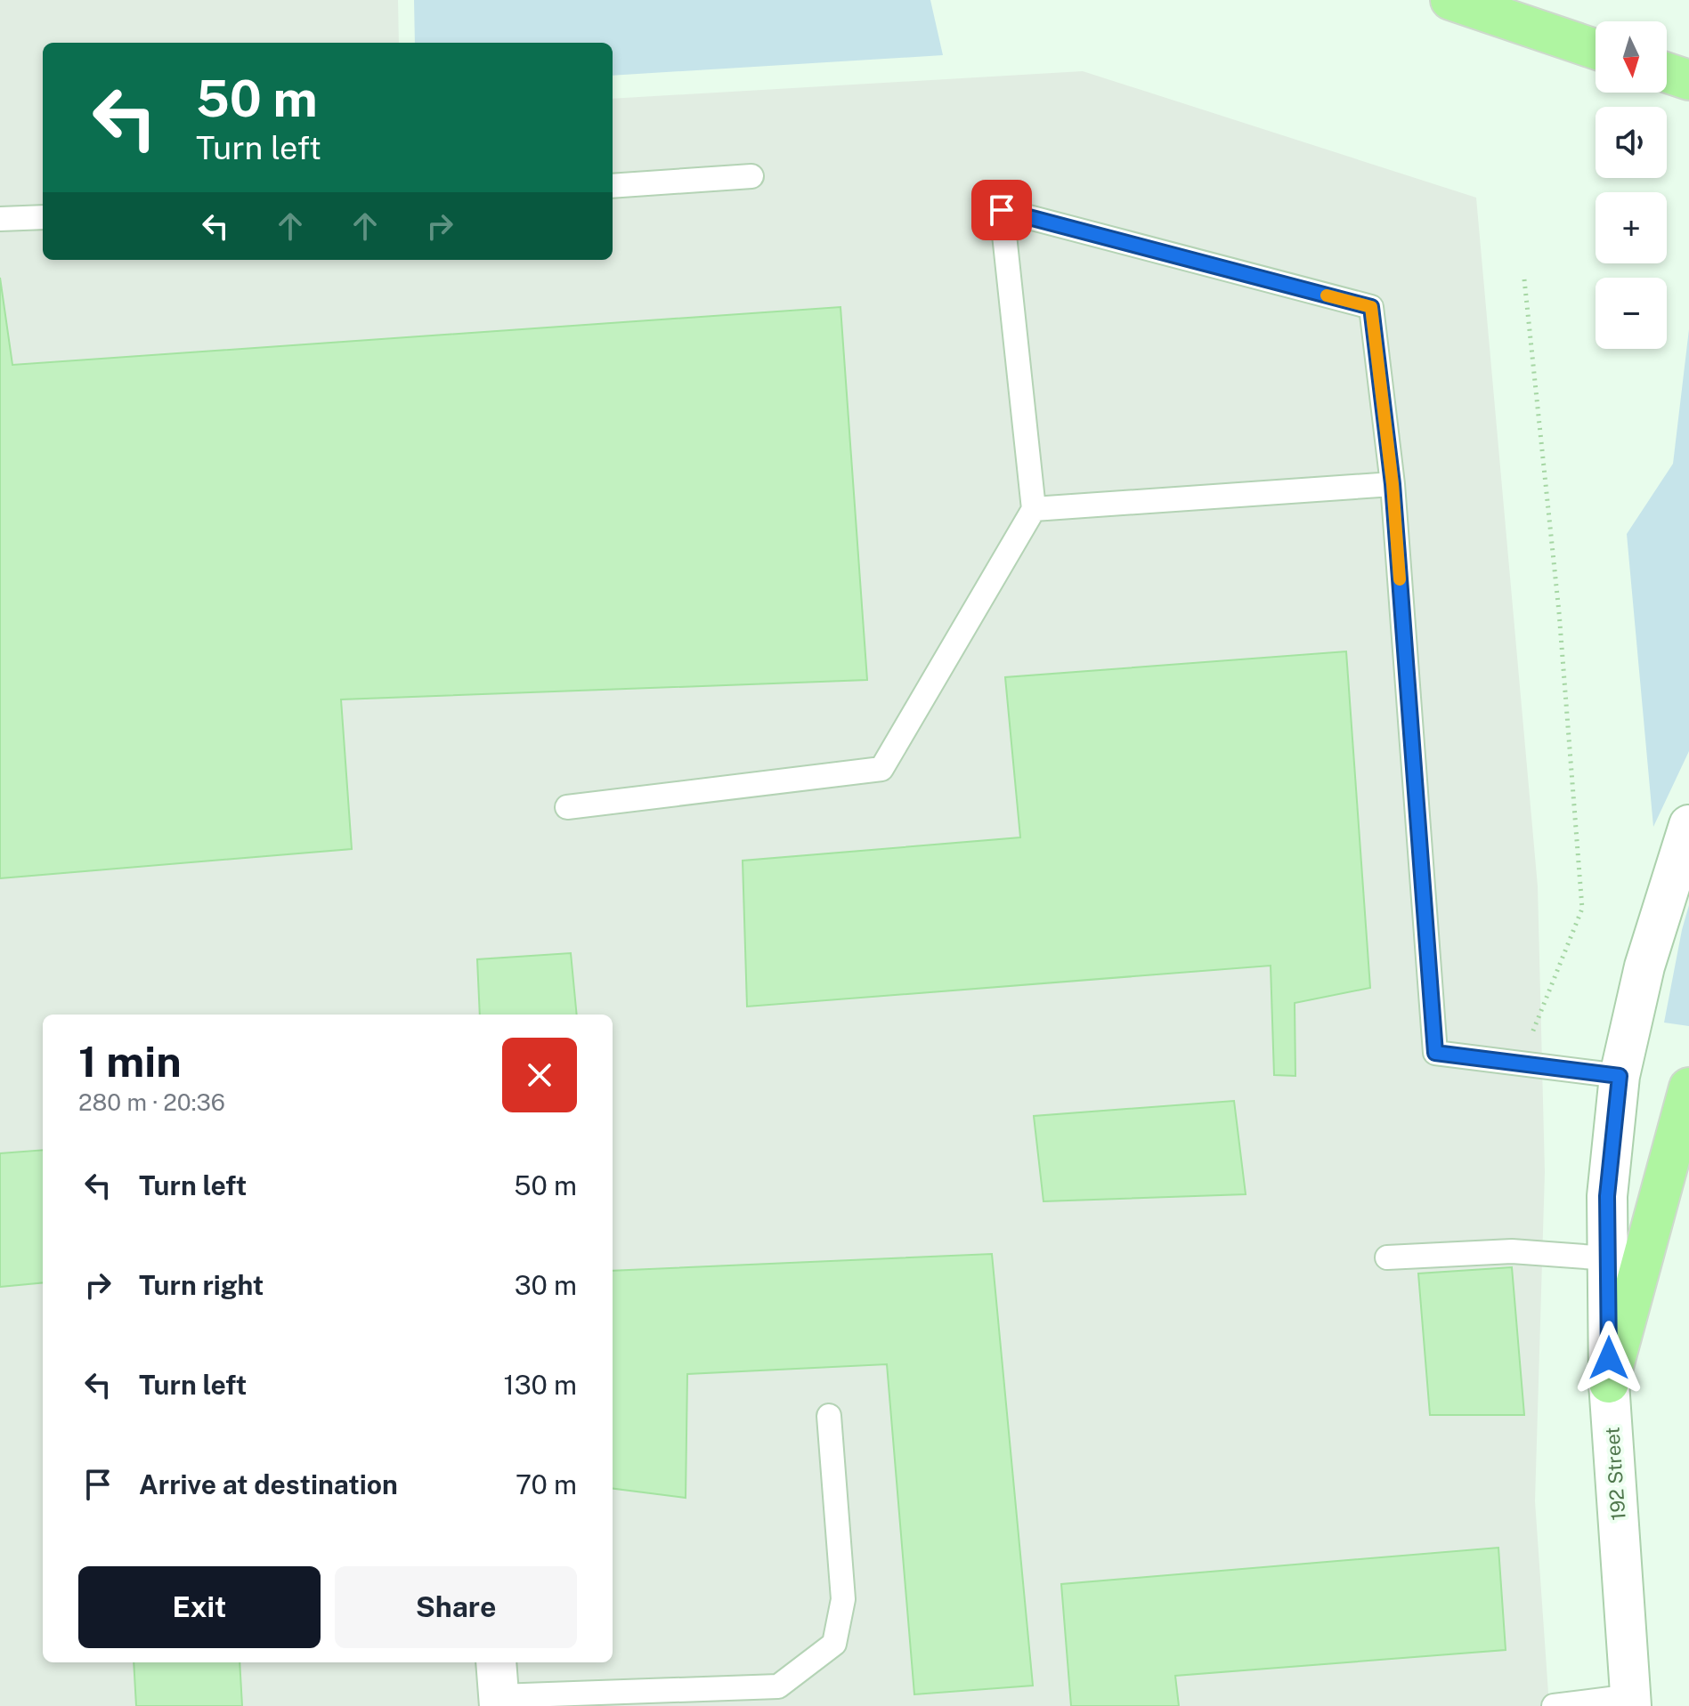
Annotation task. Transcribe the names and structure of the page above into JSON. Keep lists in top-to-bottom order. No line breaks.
{"streets":{"main road":["192 Street"]},"north":"bottom","page":{"map_buttons":["+","−"],"turn":["50 m","Turn left"],"heading":["1 min","280 m · 20:36"],"list":[{"name":"Turn left","value":"50 m"},{"name":"Turn right","value":"30 m"},{"name":"Turn left","value":"130 m"},{"name":"Arrive at destination","value":"70 m"}],"buttons":["Exit","Share"]}}
